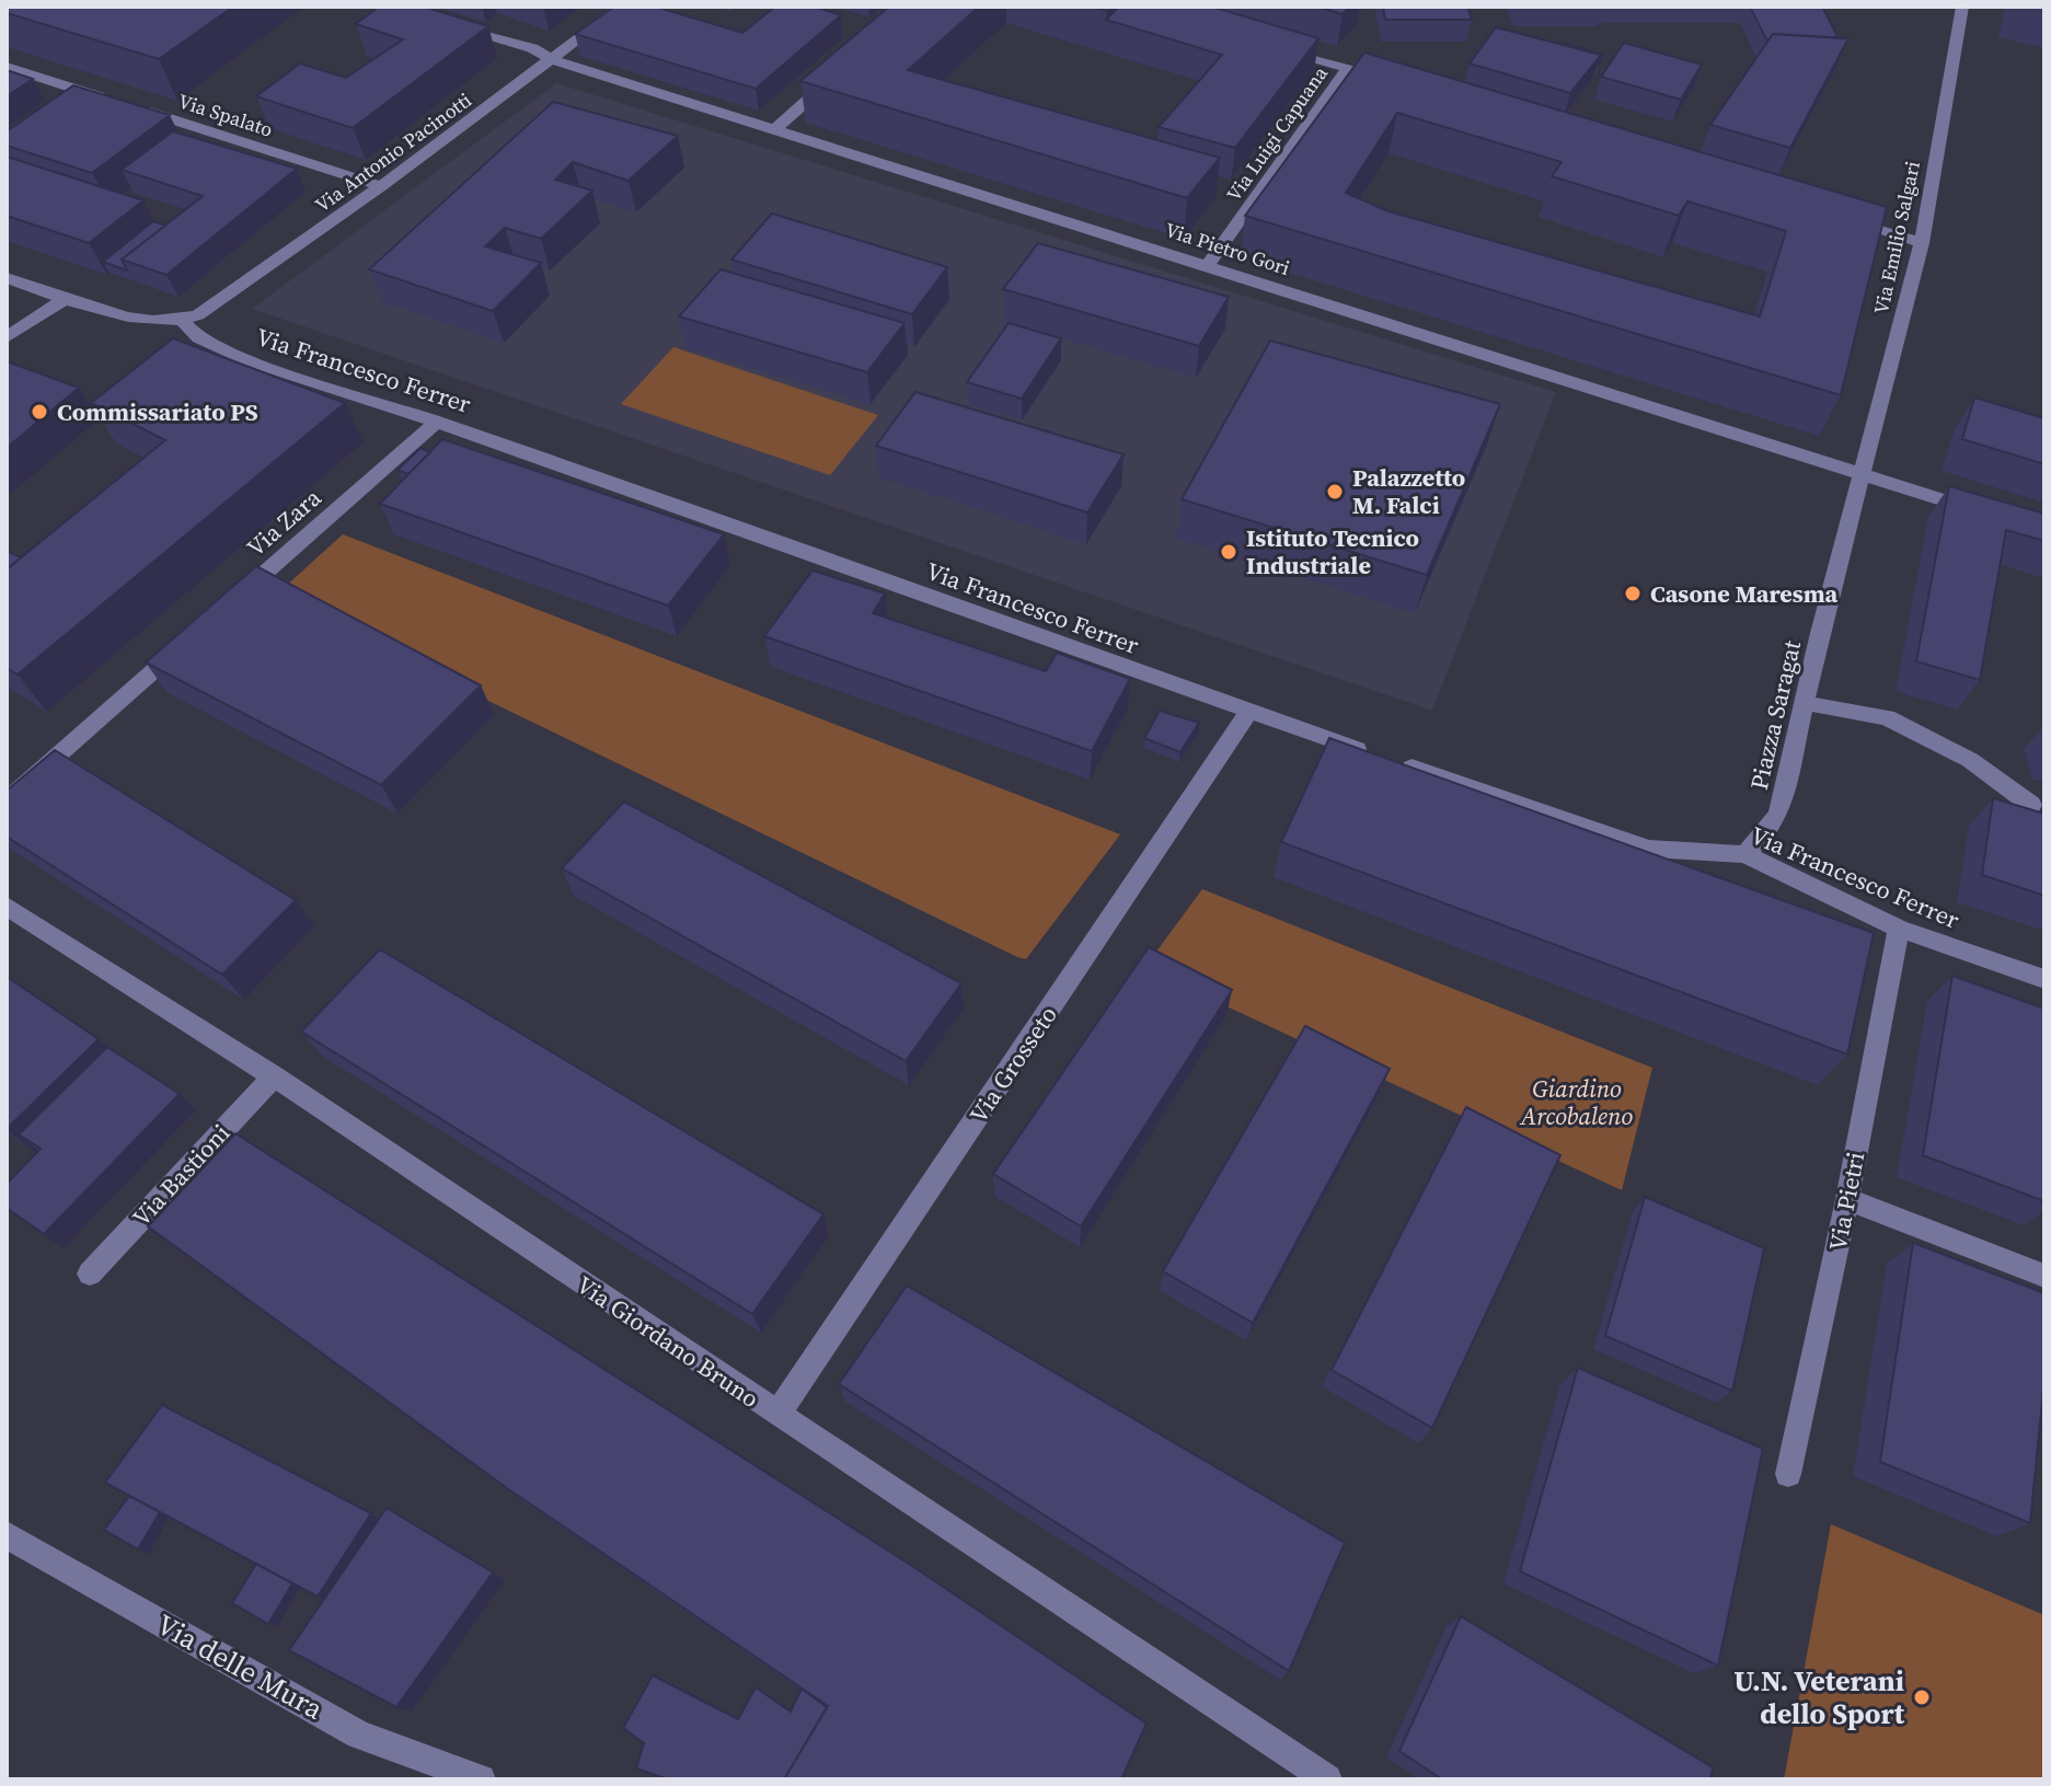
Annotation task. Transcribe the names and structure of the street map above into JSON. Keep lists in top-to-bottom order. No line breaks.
{"streets":{"street":["Via Spalato","Via Luigi Capuana","Via Antonio Pacinotti","Via Emilio Salgari","Via Pietro Gori","Via Francesco Ferrer","Via Zara","Piazza Saragat","Via Grosseto","Via Bastioni","Via Pietri","Via Giordano Bruno","Via delle Mura"]},"crossings":[["Via Spalato","Via Antonio Pacinotti"],["Via Luigi Capuana","Via Pietro Gori"],["Via Antonio Pacinotti","Via Pietro Gori"],["Via Antonio Pacinotti","Via Francesco Ferrer"],["Via Emilio Salgari","Via Pietro Gori"],["Via Emilio Salgari","Piazza Saragat"],["Via Pietro Gori","Piazza Saragat"],["Via Francesco Ferrer","Via Zara"],["Via Francesco Ferrer","Piazza Saragat"],["Via Francesco Ferrer","Via Grosseto"],["Via Francesco Ferrer","Via Pietri"],["Via Grosseto","Via Giordano Bruno"],["Via Bastioni","Via Giordano Bruno"]],"parks":["Giardino Arcobaleno"],"places":["Commissariato PS","Palazzetto M. Falci","Istituto Tecnico Industriale","Casone Maresma","U.N. Veterani dello Sport"]}
